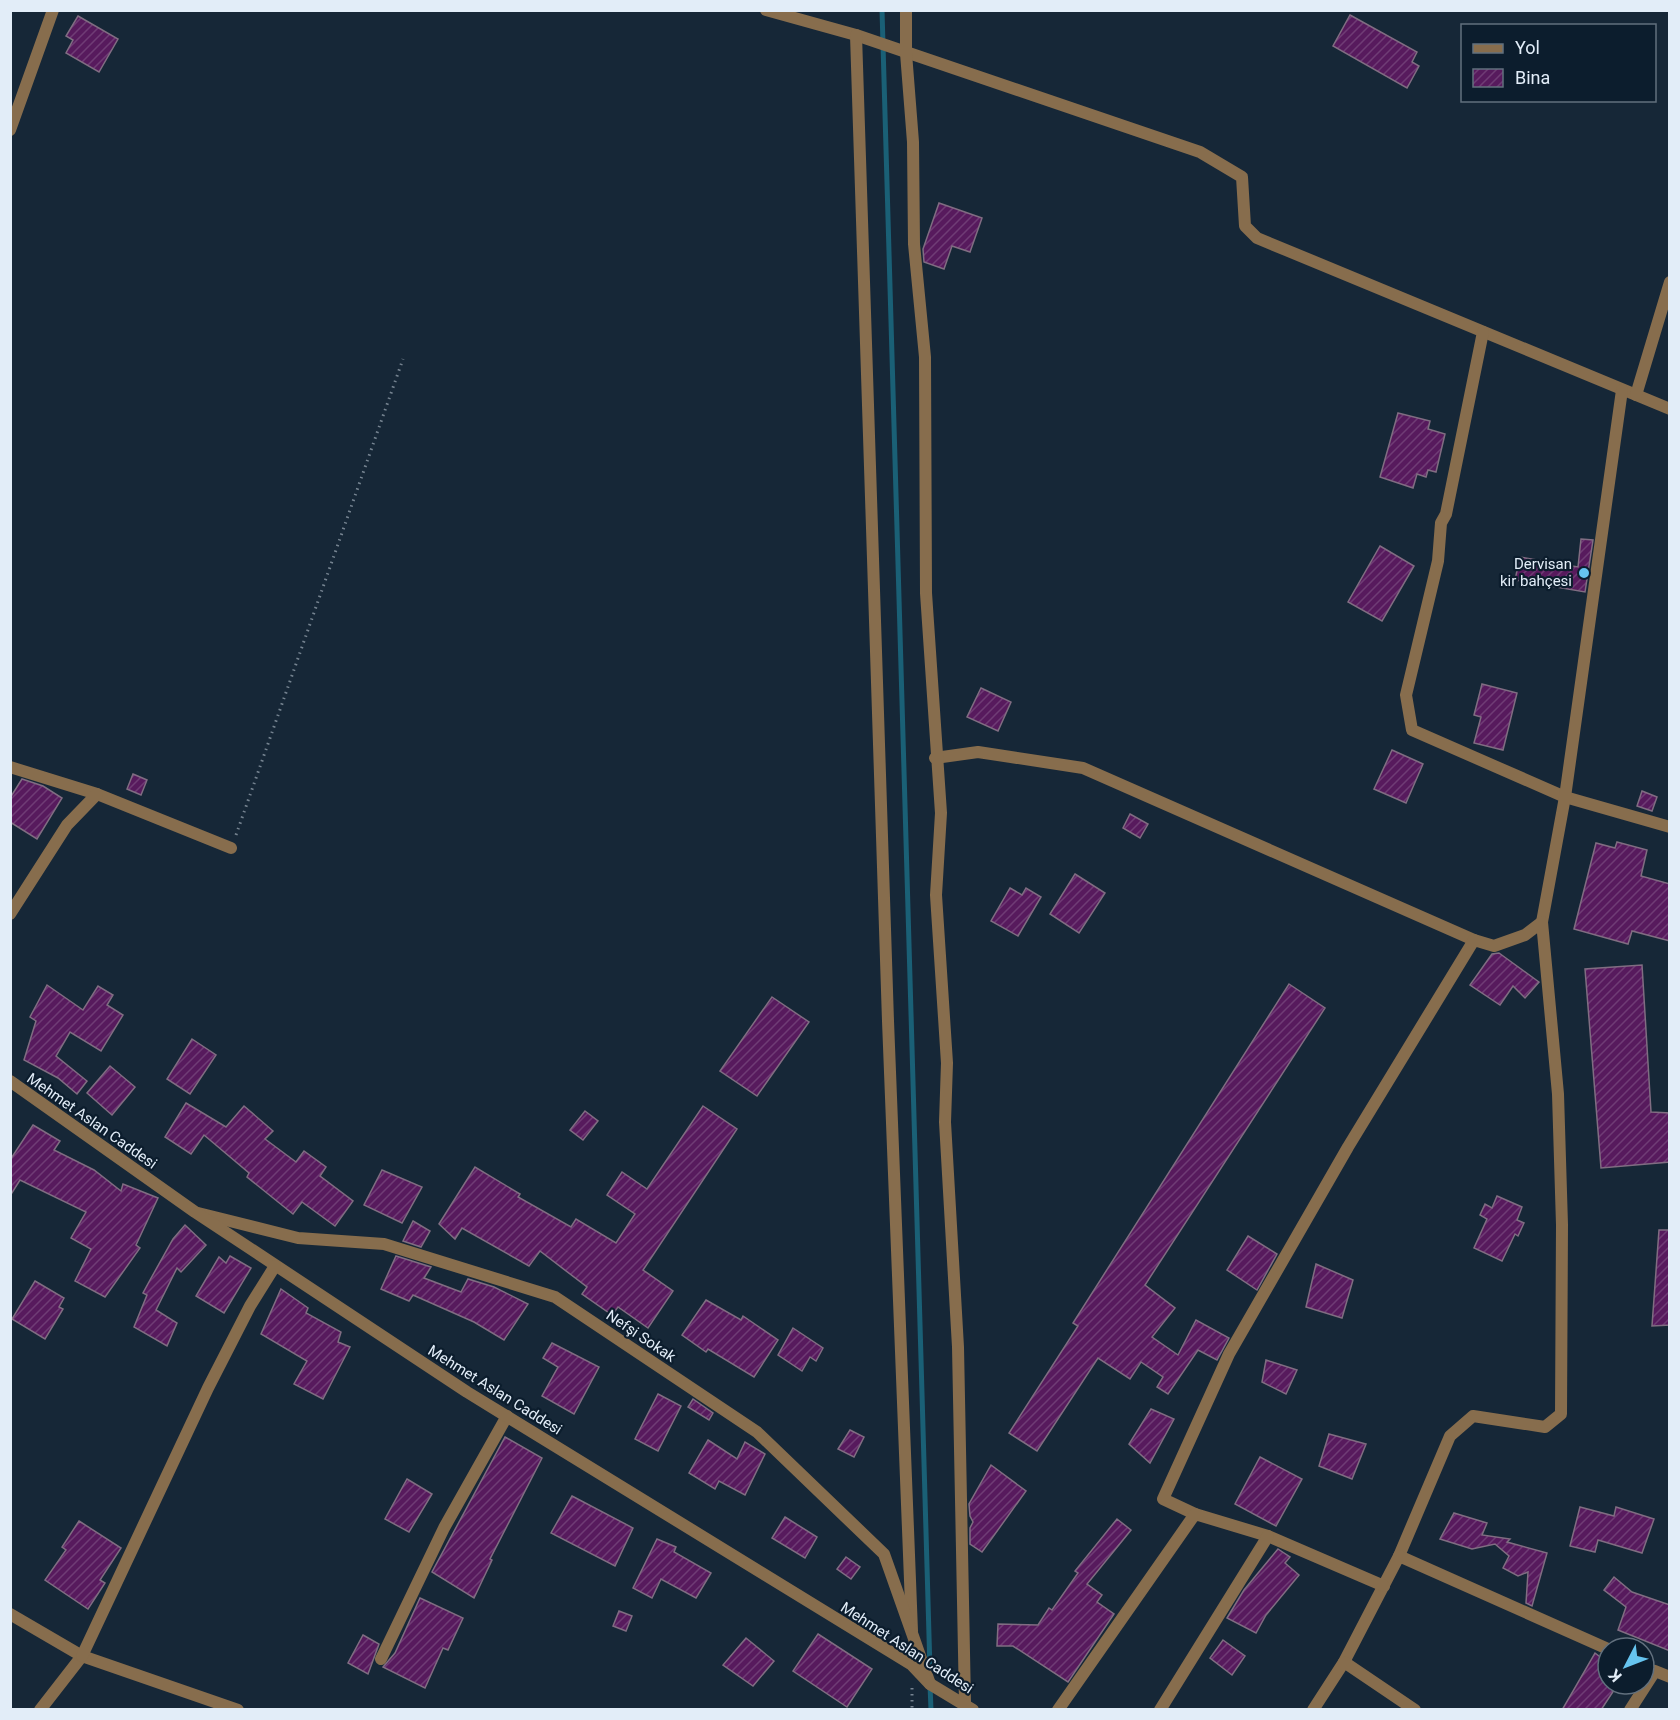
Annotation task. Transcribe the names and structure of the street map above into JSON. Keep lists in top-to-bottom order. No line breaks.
{"streets":{"street":["Mehmet Aslan Caddesi","Nefşi Sokak"]},"crossings":[["Mehmet Aslan Caddesi","Nefşi Sokak"]],"places":["Dervisan kir bahçesi"],"legend":["Yol","Bina"],"north":"bottom left"}
